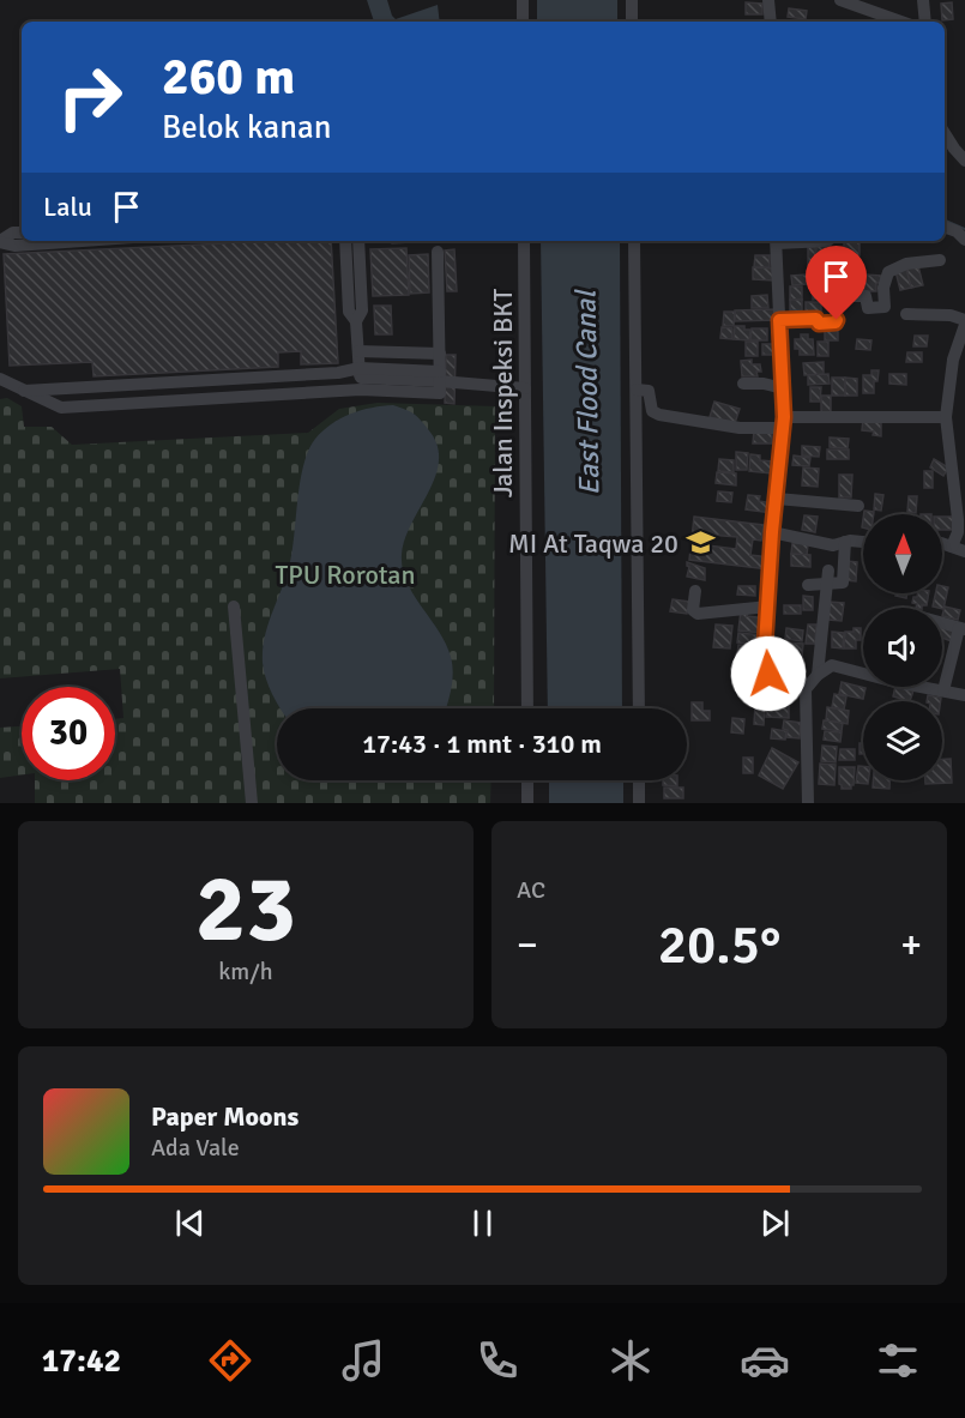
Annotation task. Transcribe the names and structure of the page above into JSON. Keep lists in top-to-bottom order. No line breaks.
{"streets":{"street":["Jalan Inspeksi BKT"]},"water":["East Flood Canal"],"parks":["TPU Rorotan"],"places":{"school or university":["MI At Taqwa 20"]},"north":"top","page":{"turn":["260 m","Belok kanan"],"then":"Lalu","limit":"30","trip":"17:43 · 1 mnt · 310 m","tile":[["23","km/h"],"AC"],"heat":["−","20.5°","+"],"song":["Paper Moons","Ada Vale"],"tabs":"17:42"}}
